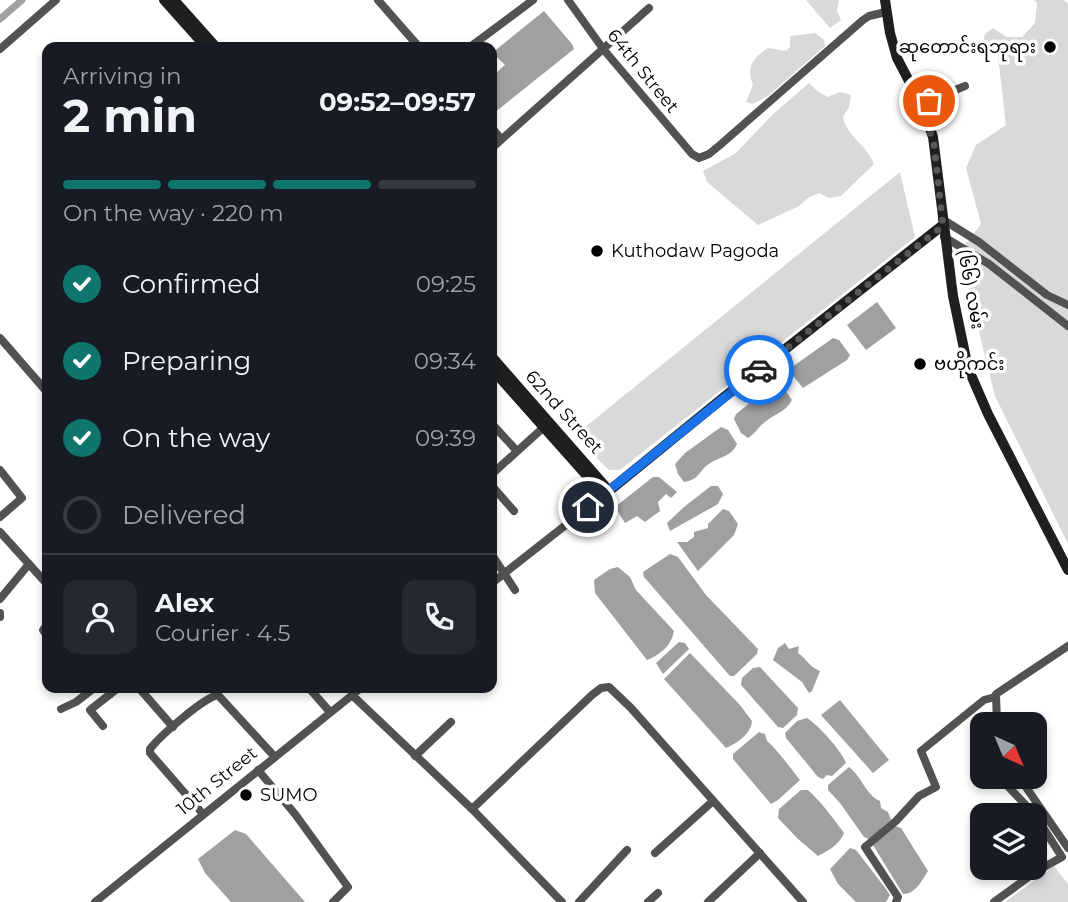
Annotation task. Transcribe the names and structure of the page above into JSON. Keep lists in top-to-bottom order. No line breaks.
{"streets":{"main road":["(၆၆) လမ်း","62nd Street"],"street":["64th Street","10th Street"]},"crossings":[["64th Street","(၆၆) လမ်း"]],"places":["ဆုတောင်းရဘုရား","Kuthodaw Pagoda","ဗဟိုကင်း","SUMO"],"north":"bottom right","page":{"heading":["2 min","Arriving in","09:52–09:57"],"panel":["Alex","Courier · 4.5"],"bar":"On the way · 220 m","list":[["Confirmed","09:25"],["Preparing","09:34"],["On the way","09:39"],"Delivered"]}}
